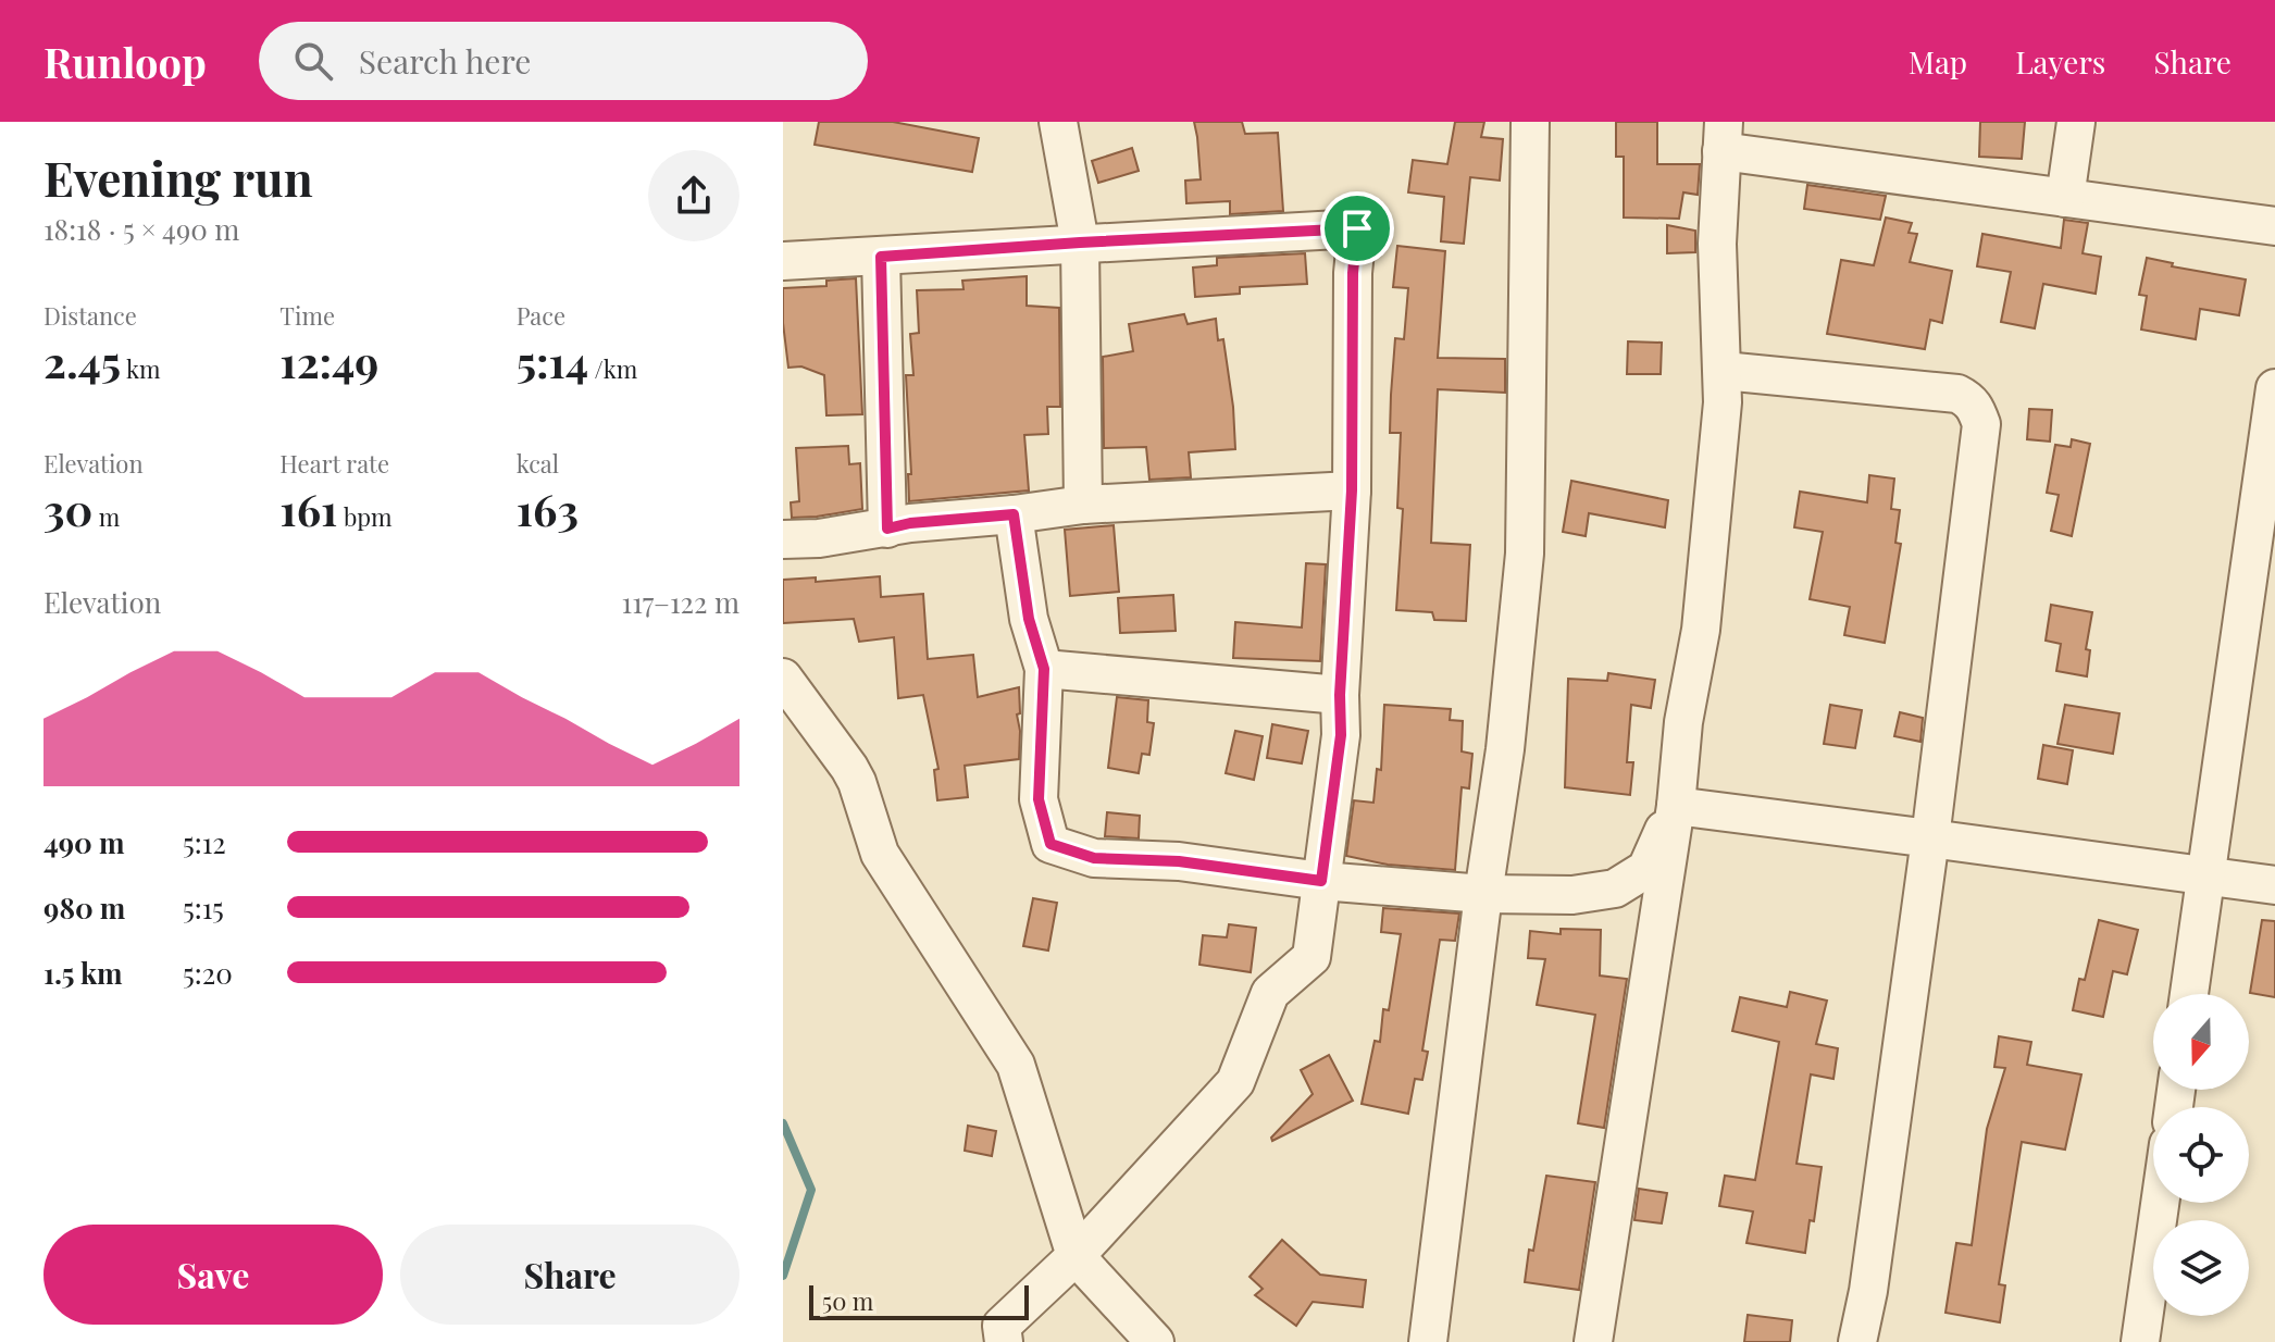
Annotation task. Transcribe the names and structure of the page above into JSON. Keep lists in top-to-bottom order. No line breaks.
{"scale_bar":"50 m","north":"bottom","page":{"header":"Runloop","search":"Search here","nav":["Map","Layers","Share"],"heading":["Evening run","18:18 · 5 × 490 m"],"stats":[["Distance","2.45 km"],["Time","12:49"],["Pace","5:14 /km"],["Elevation","30 m"],["Heart rate","161 bpm"],["kcal","163"]],"chart":["Elevation","117–122 m"],"list":[{"name":"490 m","note":"5:12"},{"name":"980 m","note":"5:15"},{"name":"1.5 km","note":"5:20"}],"buttons":["Save","Share"],"scale":"50 m"}}
